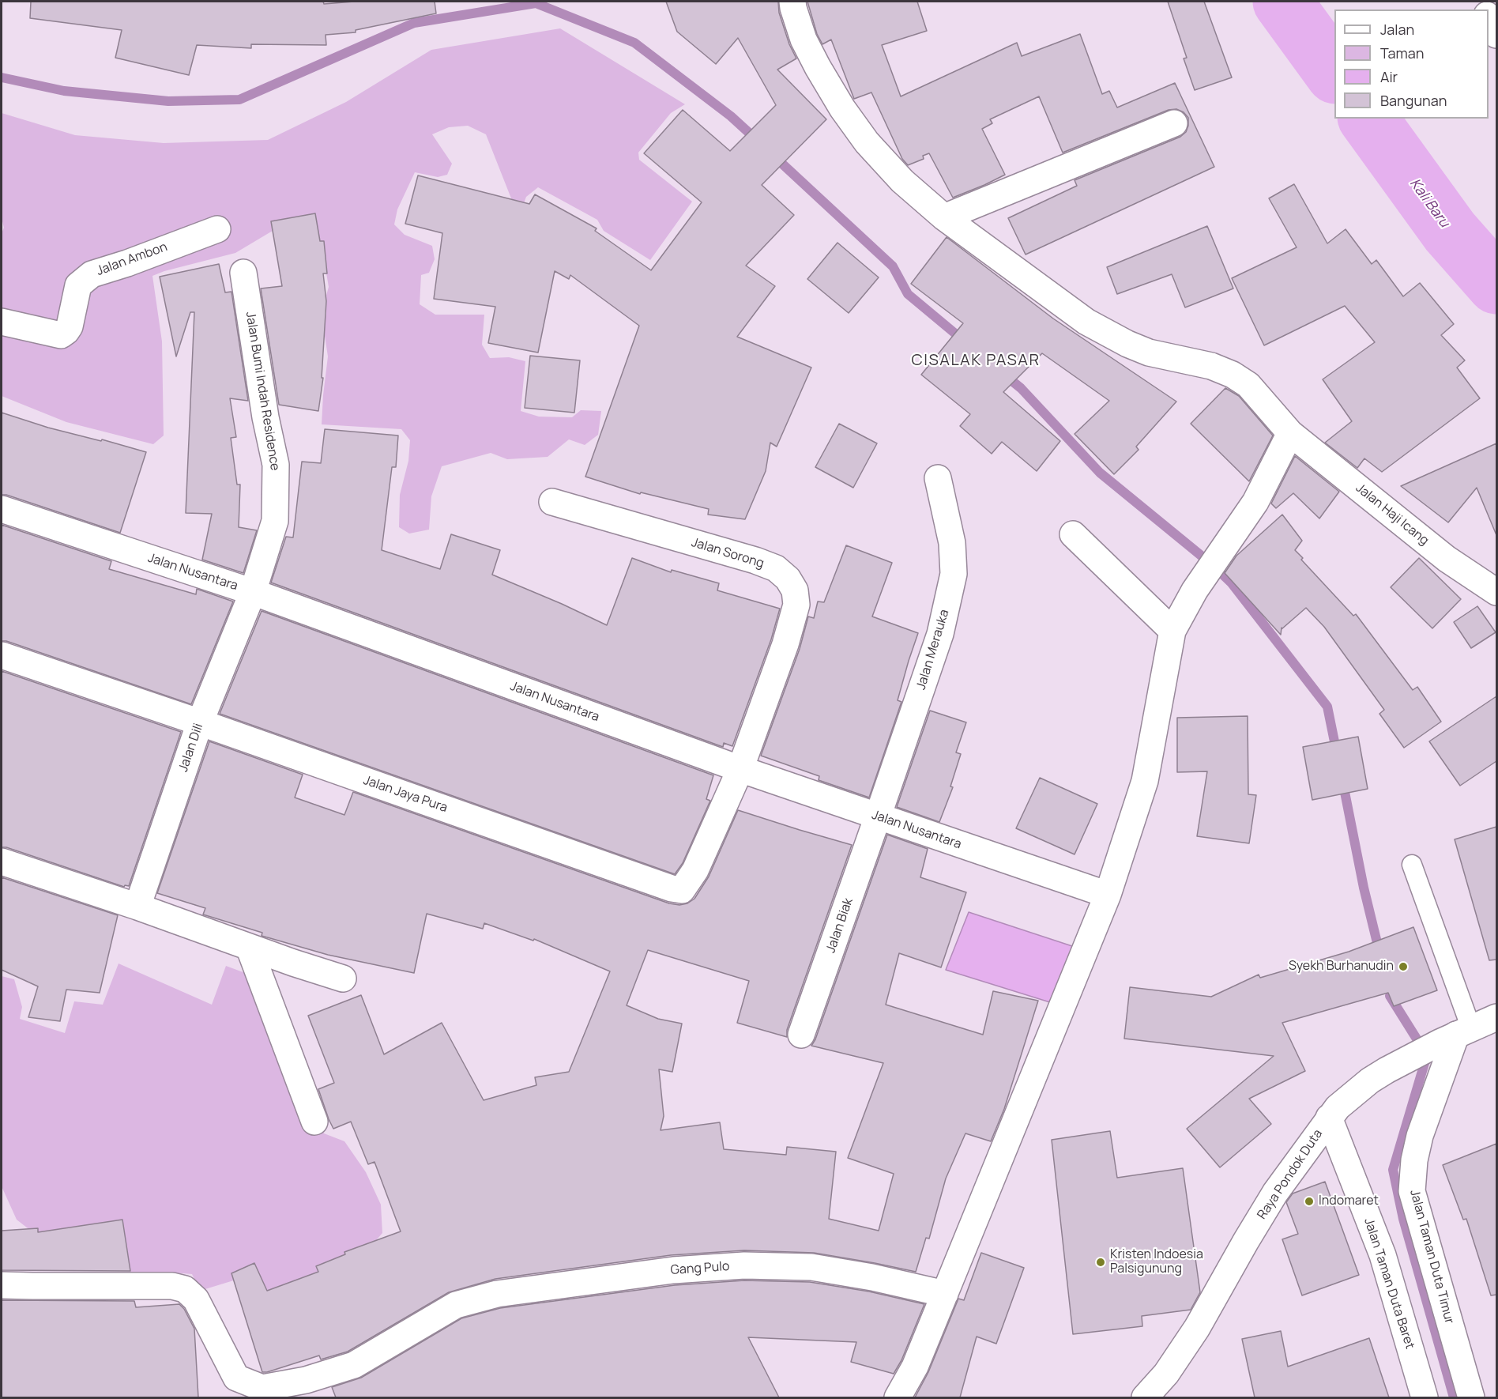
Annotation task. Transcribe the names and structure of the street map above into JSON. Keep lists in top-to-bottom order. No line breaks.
{"streets":{"street":["Jalan Ambon","Jalan Bumi Indah Residence","Jalan Haji Icang","Jalan Sorong","Jalan Nusantara","Jalan Merauka","Jalan Dili","Jalan Jaya Pura","Jalan Biak","Raya Pondok Duta","Jalan Taman Duta Timur","Gang Pulo","Jalan Taman Duta Baret"]},"crossings":[["Jalan Bumi Indah Residence","Jalan Nusantara"],["Jalan Bumi Indah Residence","Jalan Dili"],["Jalan Sorong","Jalan Nusantara"],["Jalan Sorong","Jalan Jaya Pura"],["Jalan Nusantara","Jalan Merauka"],["Jalan Nusantara","Jalan Dili"],["Jalan Nusantara","Jalan Jaya Pura"],["Jalan Nusantara","Jalan Biak"],["Jalan Merauka","Jalan Biak"],["Jalan Dili","Jalan Jaya Pura"],["Raya Pondok Duta","Jalan Taman Duta Timur"],["Raya Pondok Duta","Jalan Taman Duta Baret"]],"districts":["CISALAK PASAR"],"water":["Kali Baru"],"places":["Syekh Burhanudin","Indomaret","Kristen Indoesia Palsigunung"],"legend":["Jalan","Taman","Air","Bangunan"]}
